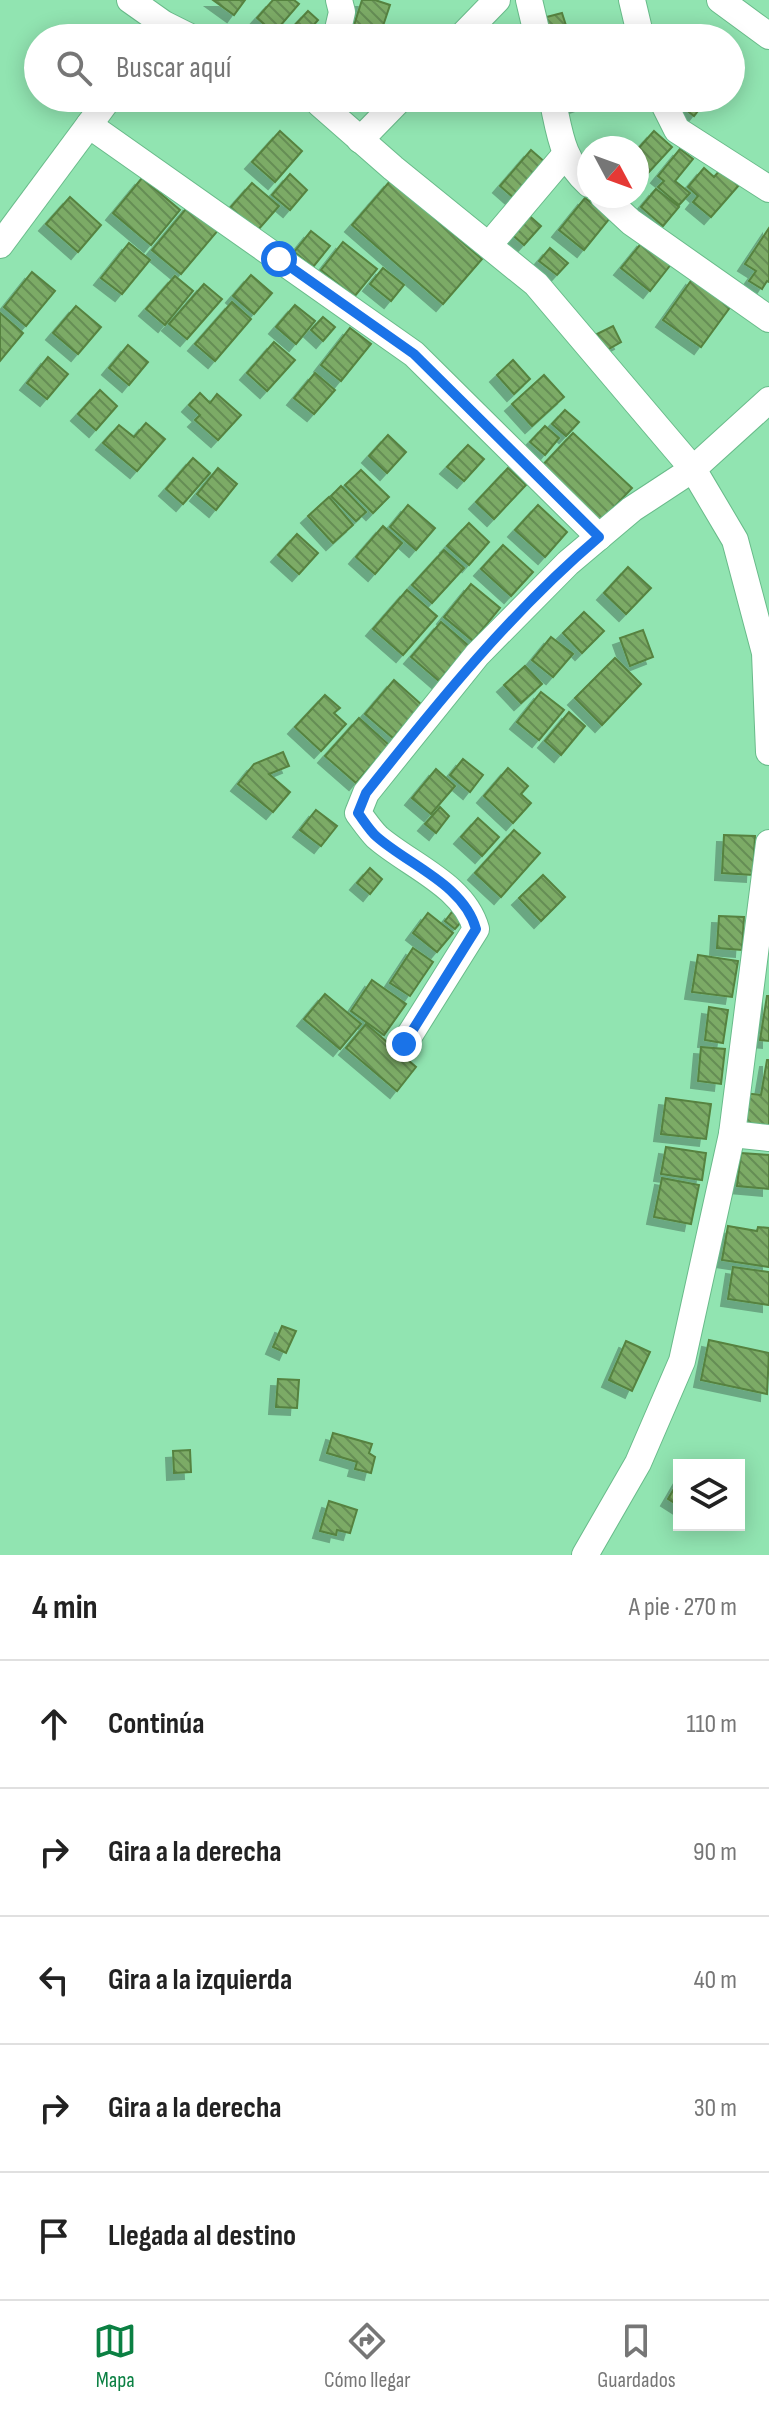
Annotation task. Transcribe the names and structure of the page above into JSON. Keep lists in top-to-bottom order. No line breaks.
{"north":"bottom right","page":{"search":"Buscar aquí","heading":["4 min","A pie · 270 m"],"list":[["Continúa","110 m"],["Gira a la derecha","90 m"],["Gira a la izquierda","40 m"],["Gira a la derecha","30 m"],"Llegada al destino"],"nav":["Mapa","Cómo llegar","Guardados"]}}
